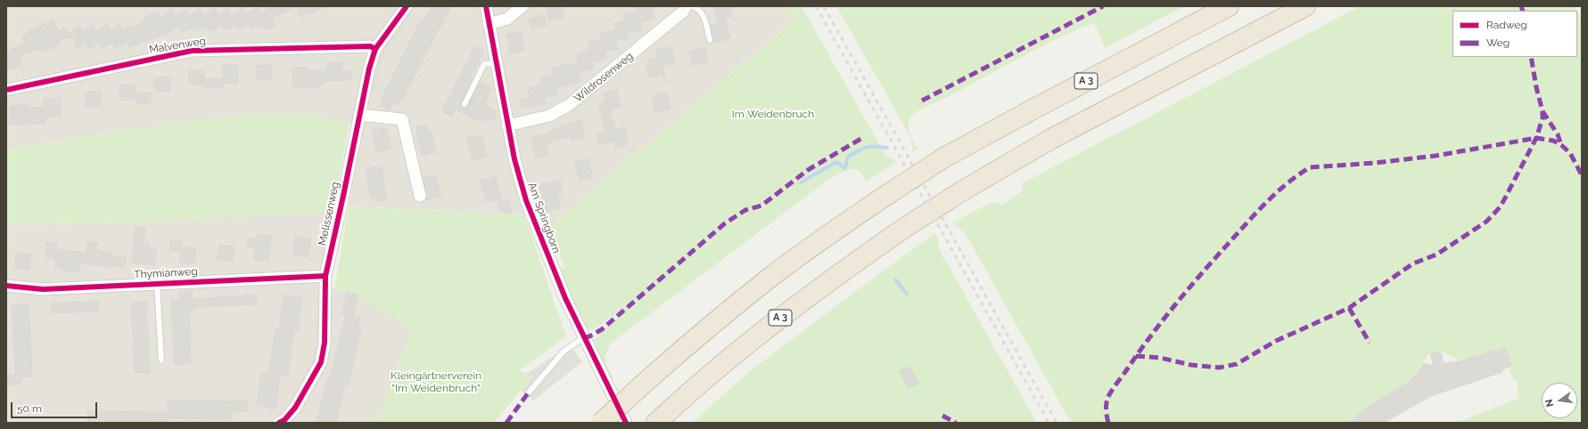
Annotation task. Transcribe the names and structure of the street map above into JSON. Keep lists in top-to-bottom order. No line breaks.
{"streets":{"highway":["A 3"],"street":["Malvenweg","Wildrosenweg","Melissenweg","Am Springborn","Thymianweg"]},"crossings":[["Malvenweg","Melissenweg"],["Wildrosenweg","Am Springborn"],["Melissenweg","Thymianweg"]],"parks":["Im Weidenbruch","Kleingärtnerverein \"Im Weidenbruch\""],"legend":["Radweg","Weg"],"scale_bar":"50 m","north":"left"}
